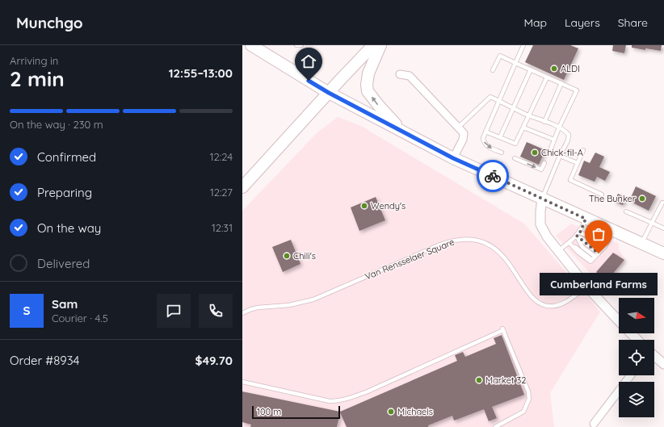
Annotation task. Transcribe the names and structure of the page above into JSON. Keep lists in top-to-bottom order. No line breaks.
{"streets":{"lane":["Van Rensselaer Square"]},"places":["ALDI","Chick-fil-A","The Bunker","Wendy's","Cumberland Farms","Chili's","Market 32","Michaels"],"scale_bar":"100 m","north":"right","page":{"header":"Munchgo","nav":["Map","Layers","Share"],"heading":["2 min","Arriving in","12:55–13:00"],"panel":["Sam","Courier · 4.5","Order #8934","$49.70"],"bar":"On the way · 230 m","list":[["Confirmed","12:24"],["Preparing","12:27"],["On the way","12:31"],"Delivered"],"bubble":"Cumberland Farms","round":"S","scale":"100 m"}}
